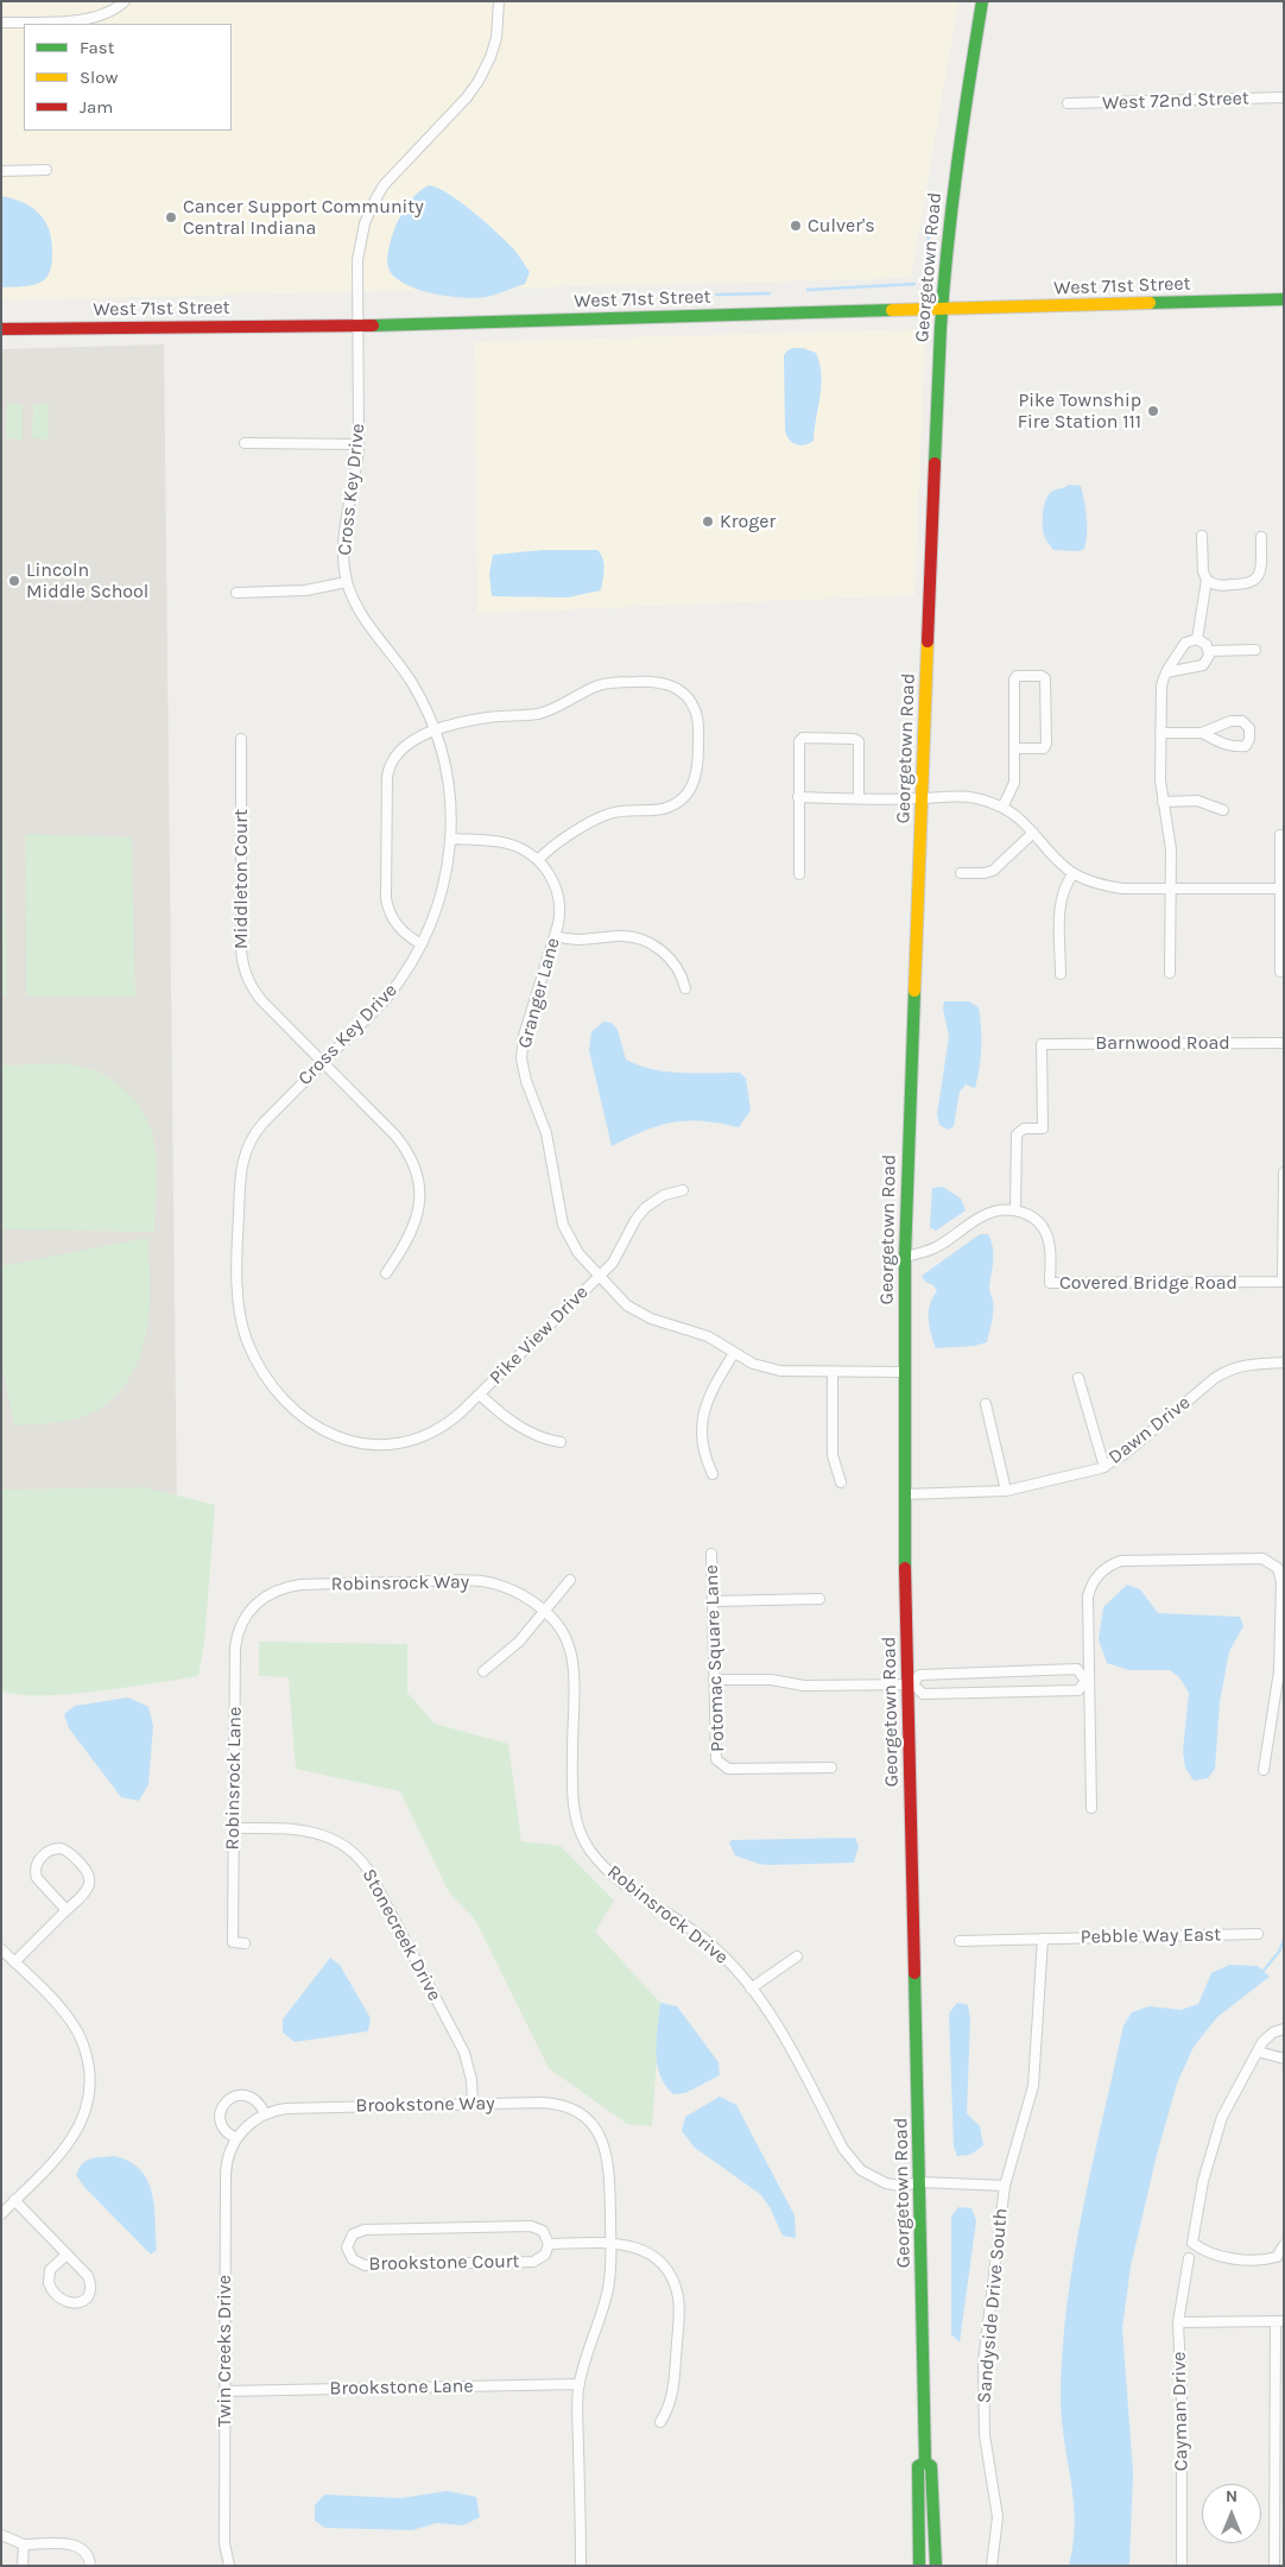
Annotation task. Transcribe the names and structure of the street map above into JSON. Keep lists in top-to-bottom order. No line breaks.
{"streets":{"main road":["Georgetown Road","West 71st Street"],"street":["West 72nd Street","Cross Key Drive","Middleton Court","Granger Lane","Barnwood Road","Covered Bridge Road","Pike View Drive","Dawn Drive","Robinsrock Way","Potomac Square Lane","Robinsrock Lane","Robinsrock Drive","Stonecreek Drive","Pebble Way East","Brookstone Way","Brookstone Court","Sandyside Drive South","Twin Creeks Drive","Brookstone Lane","Cayman Drive"]},"crossings":[["Georgetown Road","West 71st Street"],["Georgetown Road","Pike View Drive"],["Georgetown Road","Dawn Drive"],["Georgetown Road","Robinsrock Drive"],["West 71st Street","Cross Key Drive"],["Cross Key Drive","Middleton Court"],["Cross Key Drive","Granger Lane"],["Cross Key Drive","Pike View Drive"],["Granger Lane","Pike View Drive"],["Barnwood Road","Covered Bridge Road"],["Robinsrock Way","Robinsrock Lane"],["Robinsrock Way","Robinsrock Drive"],["Robinsrock Lane","Stonecreek Drive"],["Robinsrock Drive","Sandyside Drive South"],["Stonecreek Drive","Brookstone Way"],["Pebble Way East","Sandyside Drive South"],["Brookstone Way","Twin Creeks Drive"],["Twin Creeks Drive","Brookstone Lane"]],"places":["Cancer Support Community Central Indiana","Culver's","Pike Township Fire Station 111","Kroger","Lincoln Middle School"],"legend":["Fast","Slow","Jam"],"north":"top"}
